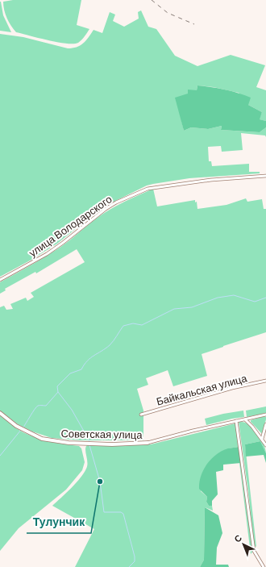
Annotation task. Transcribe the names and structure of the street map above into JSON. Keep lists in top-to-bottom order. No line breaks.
{"streets":{"street":["улица Володарского","Байкальская улица","Советская улица"]},"places":["Тулунчик"],"north":"top left"}
